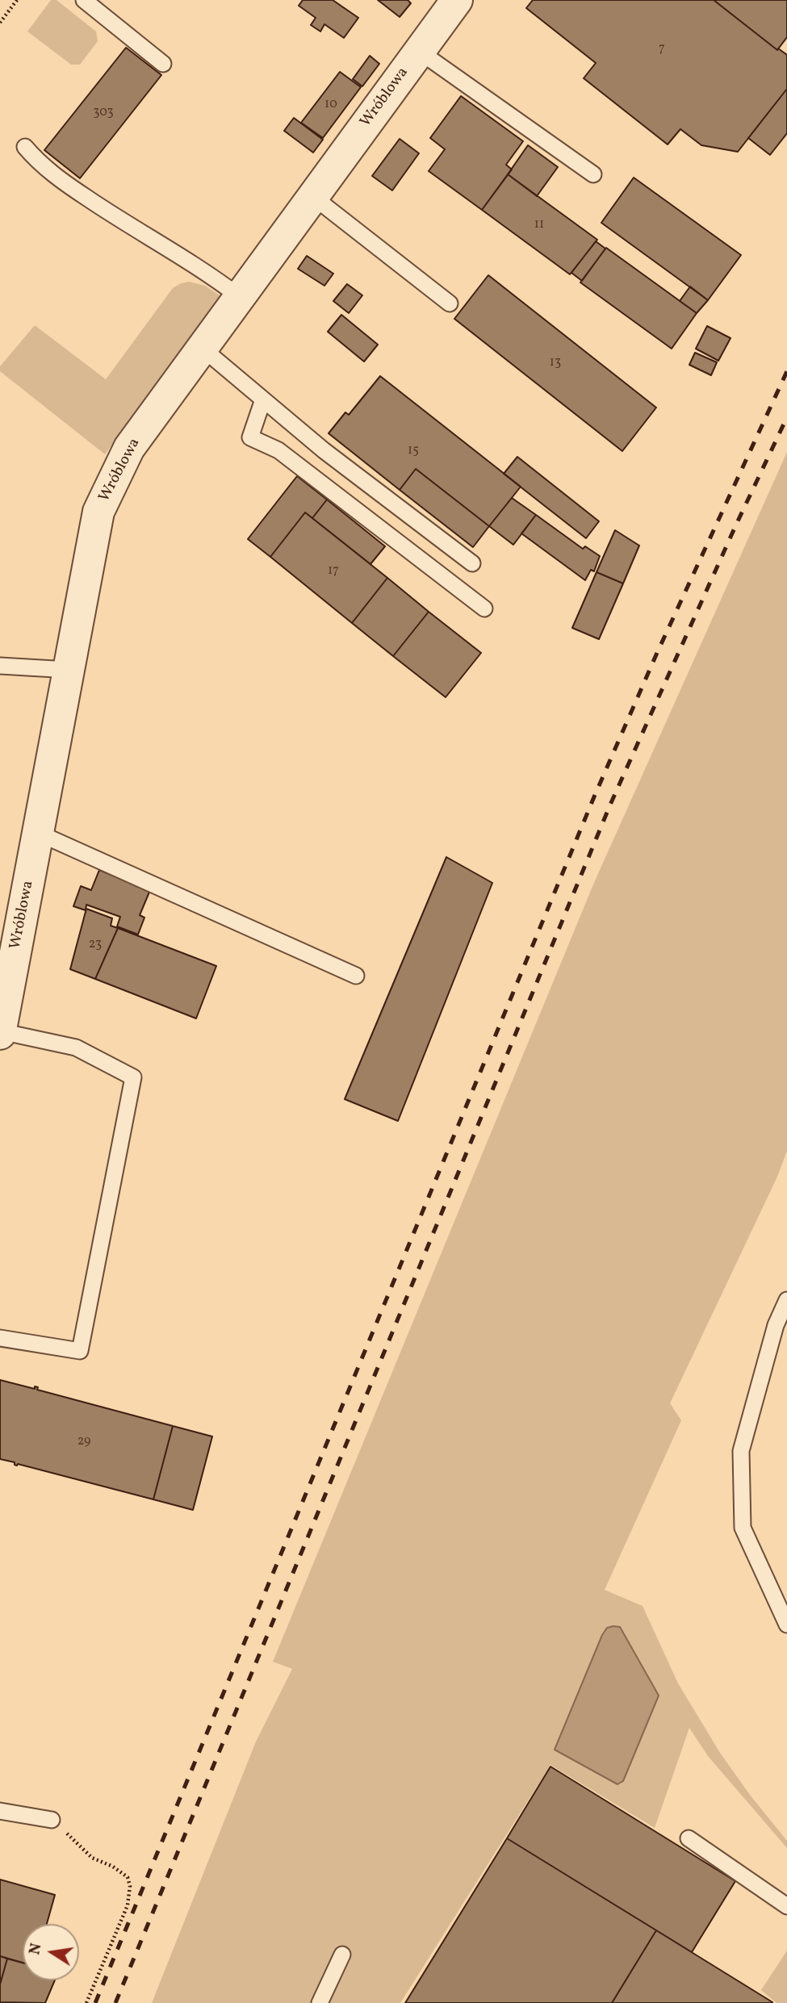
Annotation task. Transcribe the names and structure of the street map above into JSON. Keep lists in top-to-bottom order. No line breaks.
{"streets":{"street":["Wróblowa"]},"house_numbers":["7","10","303","11","13","15","17","23","29"],"north":"left"}
